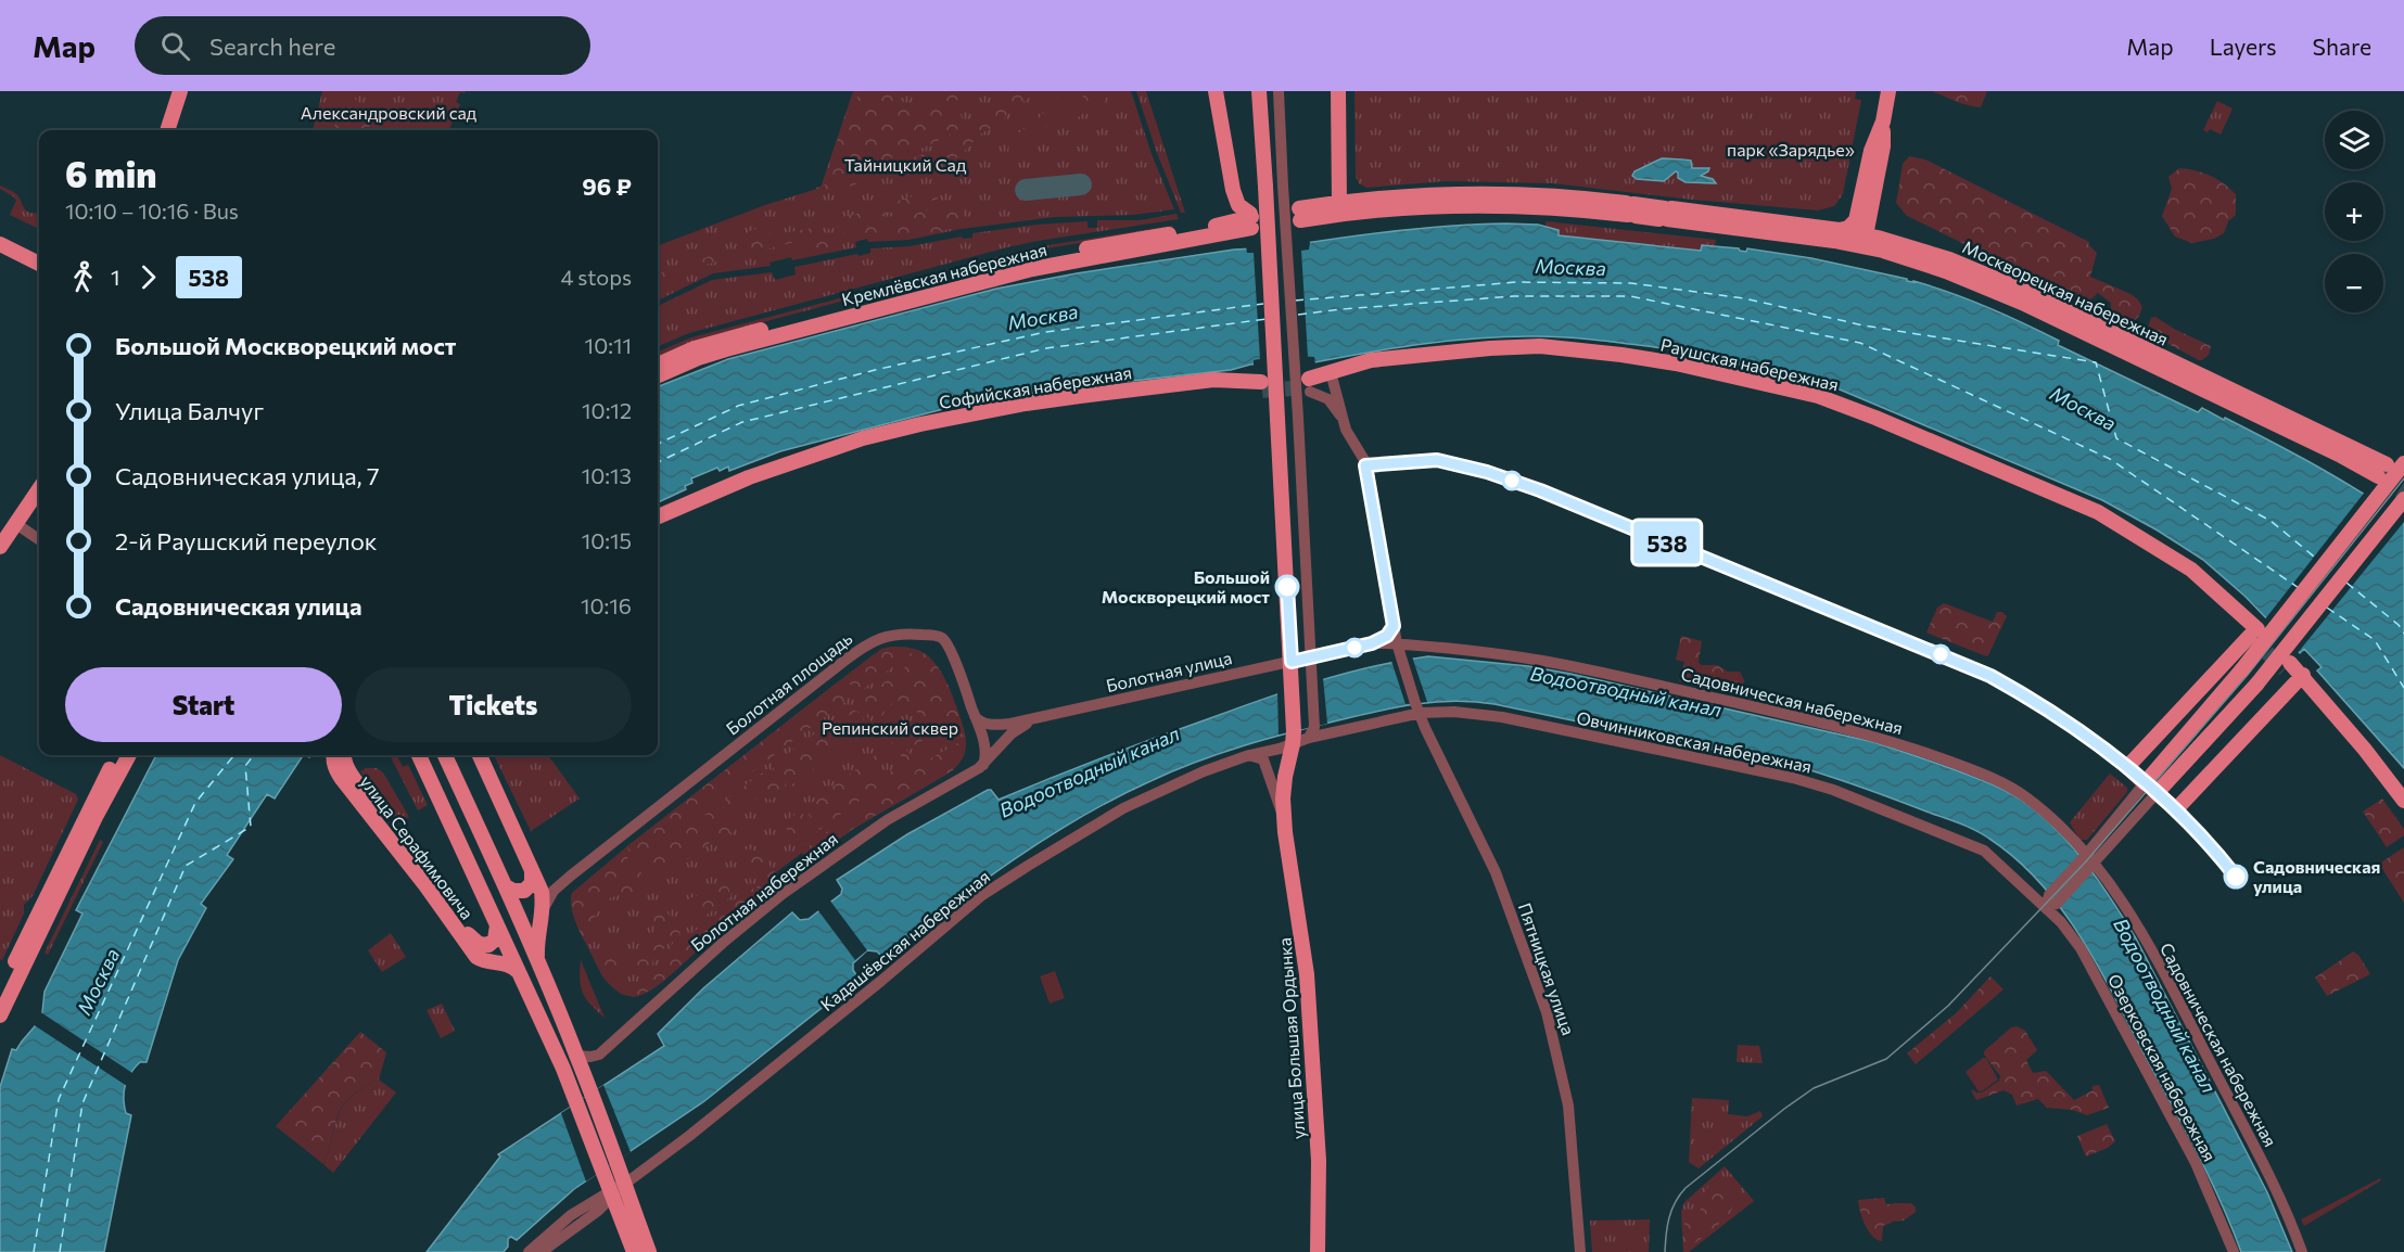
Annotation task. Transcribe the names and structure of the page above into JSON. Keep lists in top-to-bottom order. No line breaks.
{"streets":{"main road":["Кремлёвская набережная","Москворецкая набережная","Раушская набережная","Софийская набережная","улица Серафимовича","улица Большая Ордынка"],"street":["Болотная улица","Болотная площадь","Садовническая набережная","Овчинниковская набережная","Болотная набережная","Кадашёвская набережная","Пятницкая улица","Озерковская набережная"]},"crossings":[["Болотная улица","Болотная площадь"],["Болотная улица","Садовническая набережная"],["Болотная улица","Болотная набережная"],["Болотная улица","улица Большая Ордынка"],["Болотная площадь","Болотная набережная"],["Садовническая набережная","Пятницкая улица"],["Овчинниковская набережная","Кадашёвская набережная"],["Овчинниковская набережная","Пятницкая улица"],["Овчинниковская набережная","Озерковская набережная"],["улица Серафимовича","Кадашёвская набережная"],["Кадашёвская набережная","Пятницкая улица"],["Кадашёвская набережная","улица Большая Ордынка"]],"water":["Москва","Водоотводный канал"],"parks":["Александровский сад","парк «Зарядье»","Тайницкий Сад","Репинский сквер"],"places":["Большой Москворецкий мост","Садовническая улица"],"lines":["bus line 538"],"page":{"header":"Map","search":"Search here","nav":["Map","Layers","Share"],"on_map":"538","map_buttons":["+","−"],"heading":["6 min","10:10 – 10:16 · Bus","96 ₽"],"legs":["1","538","4 stops"],"list":[{"name":"Большой Москворецкий мост","value":"10:11"},{"name":"Улица Балчуг","value":"10:12"},{"name":"Садовническая улица, 7","value":"10:13"},{"name":"2-й Раушский переулок","value":"10:15"},{"name":"Садовническая улица","value":"10:16"}],"buttons":["Start","Tickets"]}}
